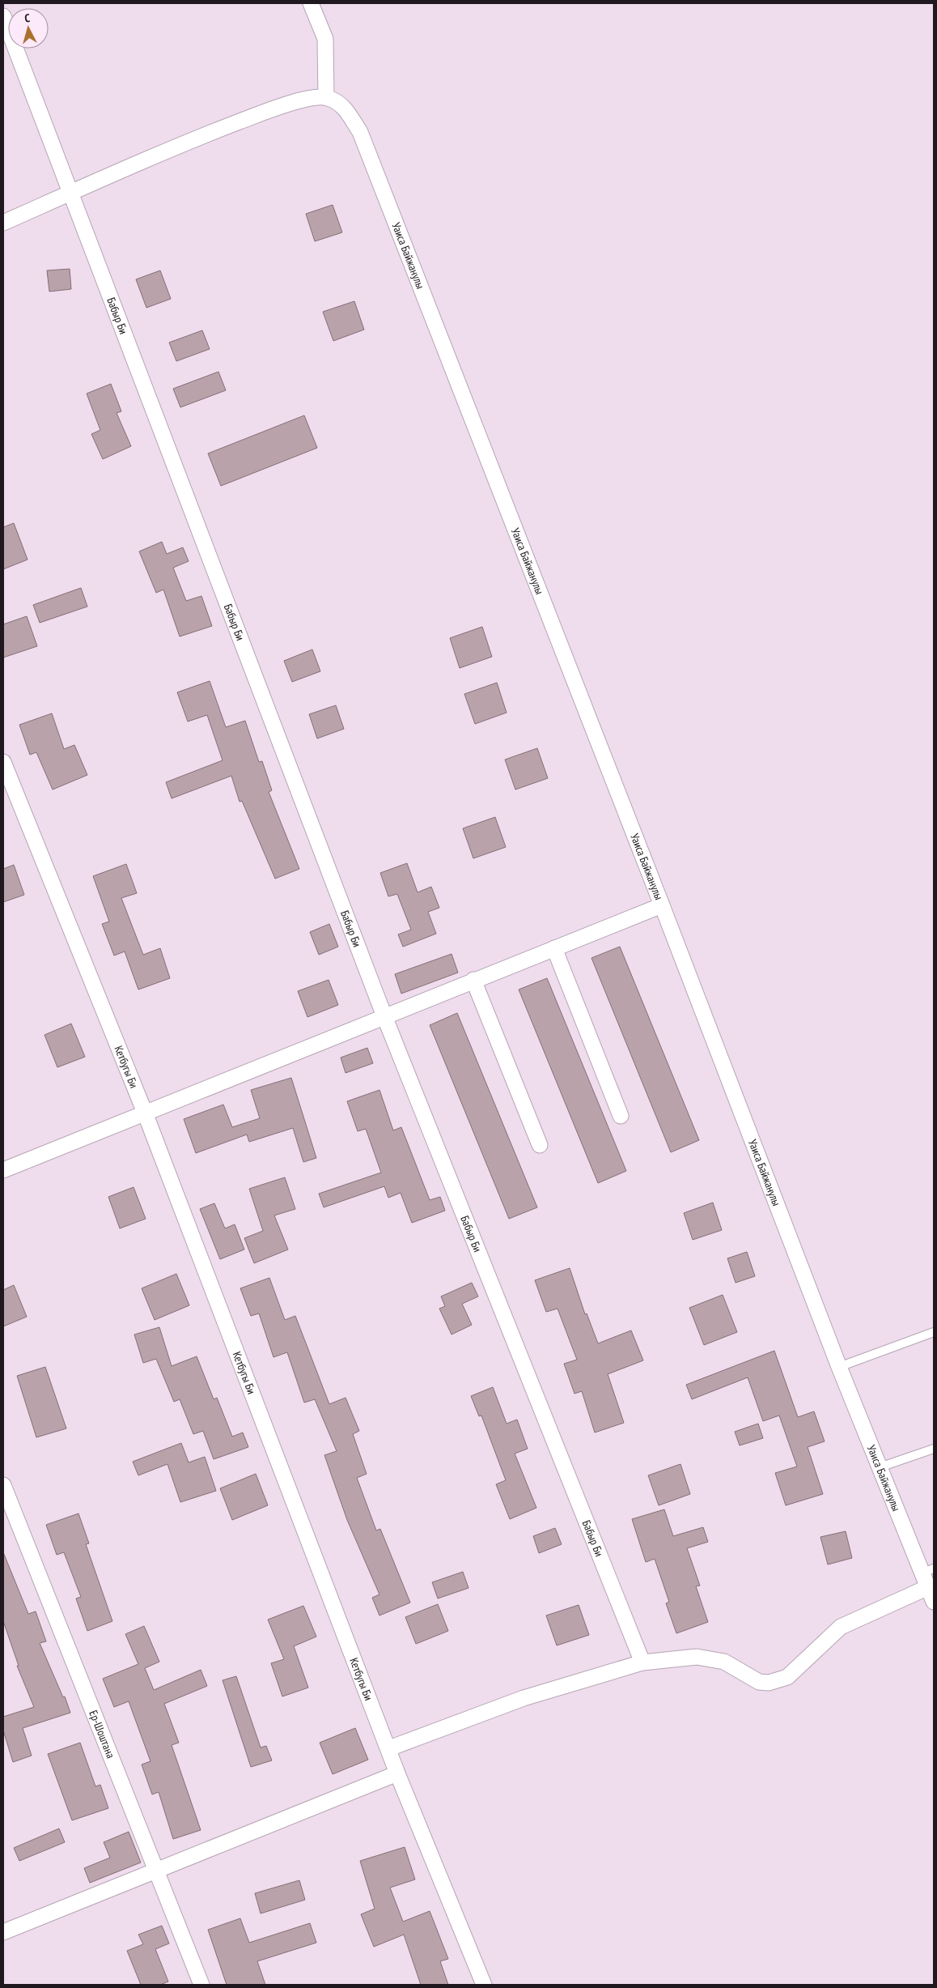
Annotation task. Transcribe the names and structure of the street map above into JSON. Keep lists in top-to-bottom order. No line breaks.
{"streets":{"street":["Уаиса Байжанулы","Бабыр Би","Кетбугы Би","Ер-Шоштана"]},"north":"top"}
